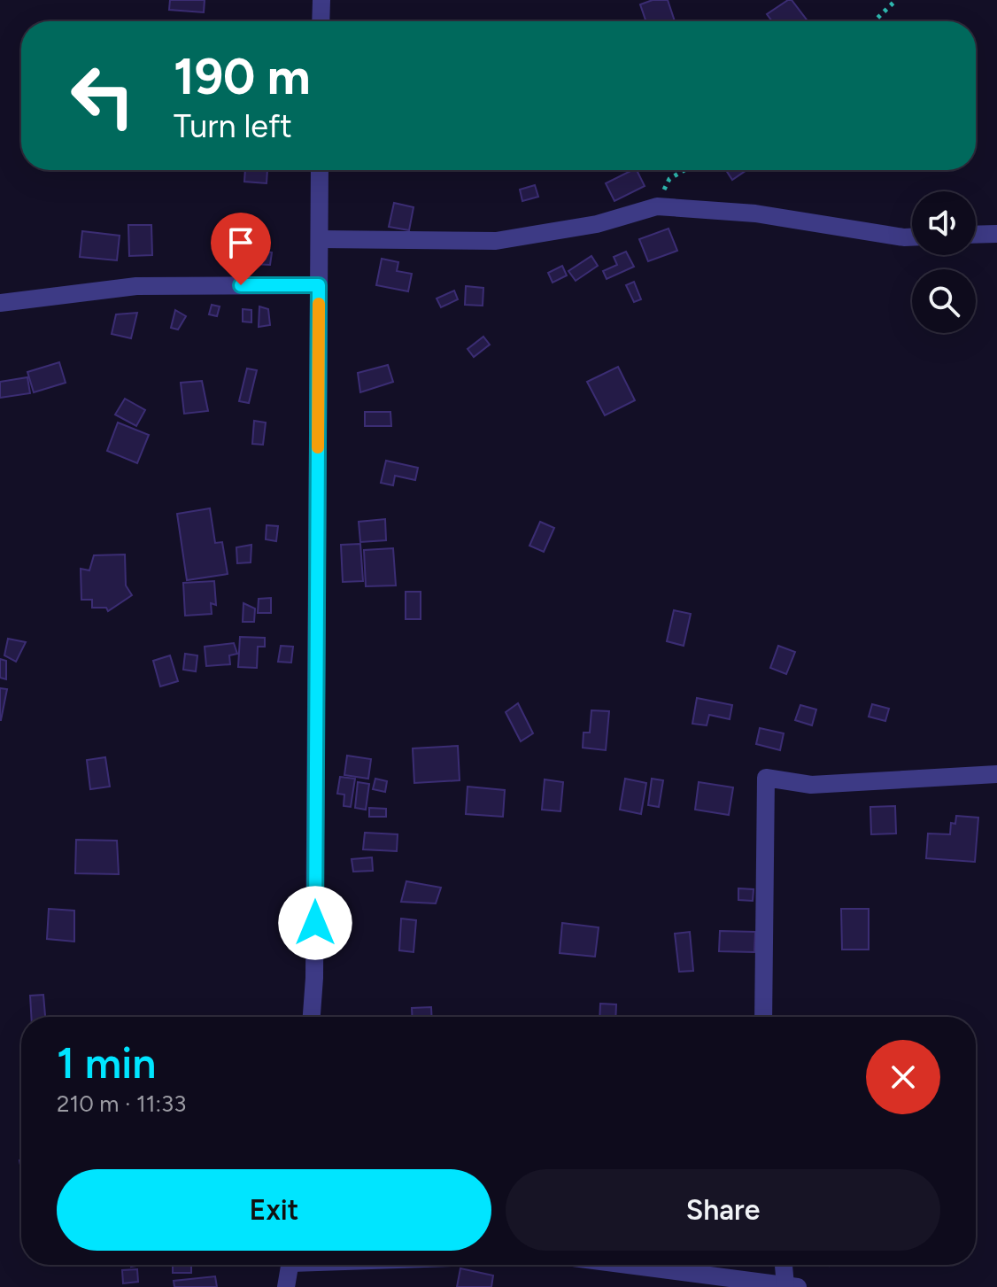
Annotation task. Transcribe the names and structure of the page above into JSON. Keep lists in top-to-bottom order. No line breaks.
{"page":{"turn":["190 m","Turn left"],"heading":["1 min","210 m · 11:33"],"buttons":["Exit","Share"]}}
